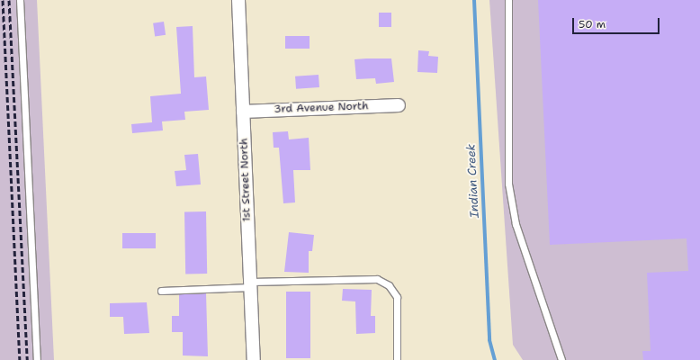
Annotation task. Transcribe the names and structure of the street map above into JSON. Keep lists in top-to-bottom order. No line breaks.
{"streets":{"street":["3rd Avenue North","1st Street North"]},"crossings":[["3rd Avenue North","1st Street North"]],"water":["Indian Creek"],"scale_bar":"50 m"}
